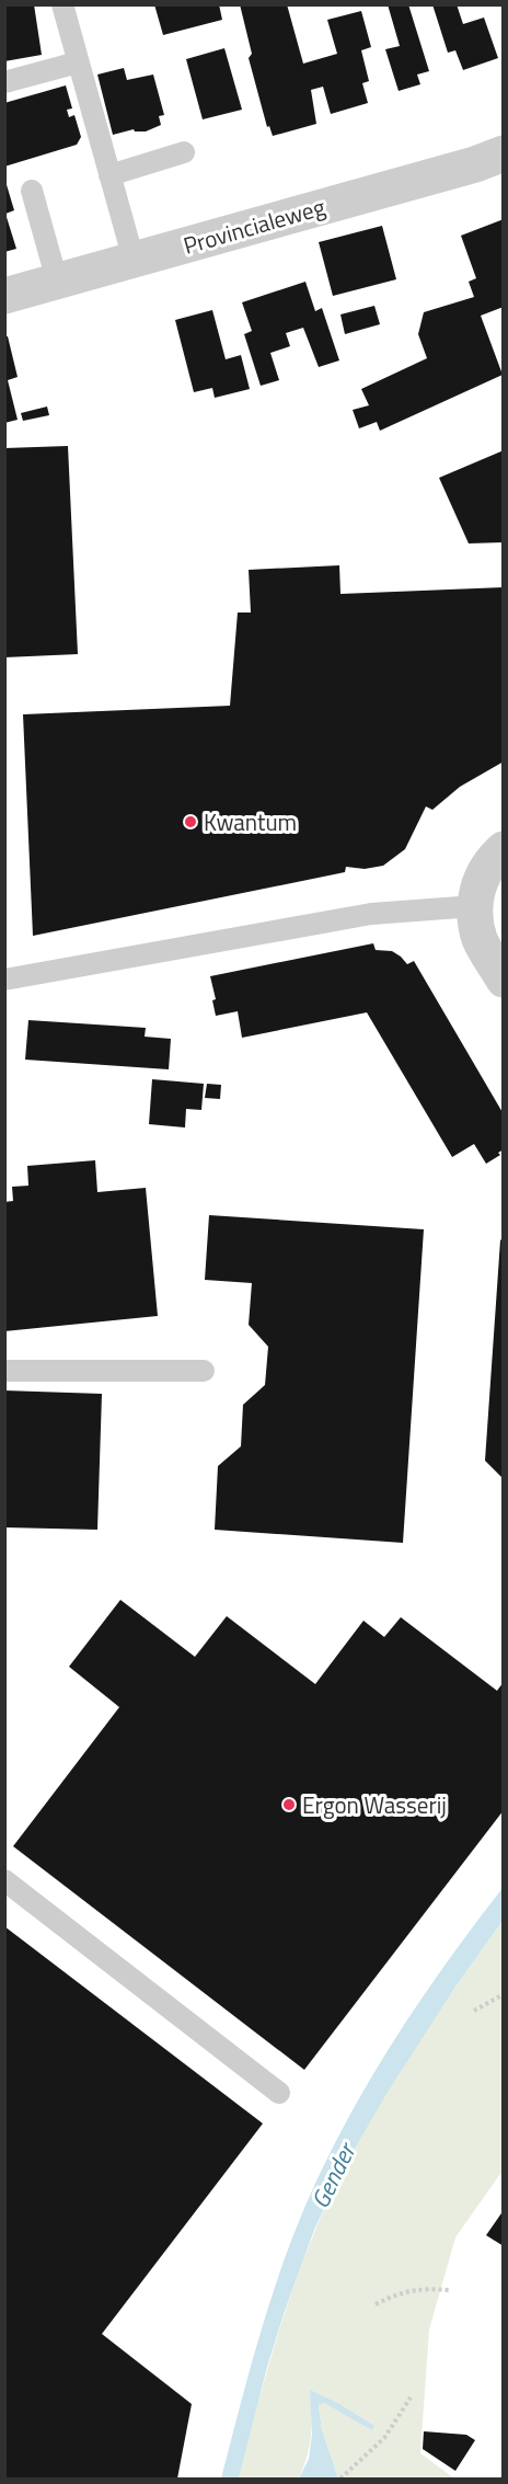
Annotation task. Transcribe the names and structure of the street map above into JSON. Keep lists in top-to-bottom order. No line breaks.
{"streets":{"street":["Provincialeweg"]},"water":["Gender"],"places":["Kwantum","Ergon Wasserij"]}
